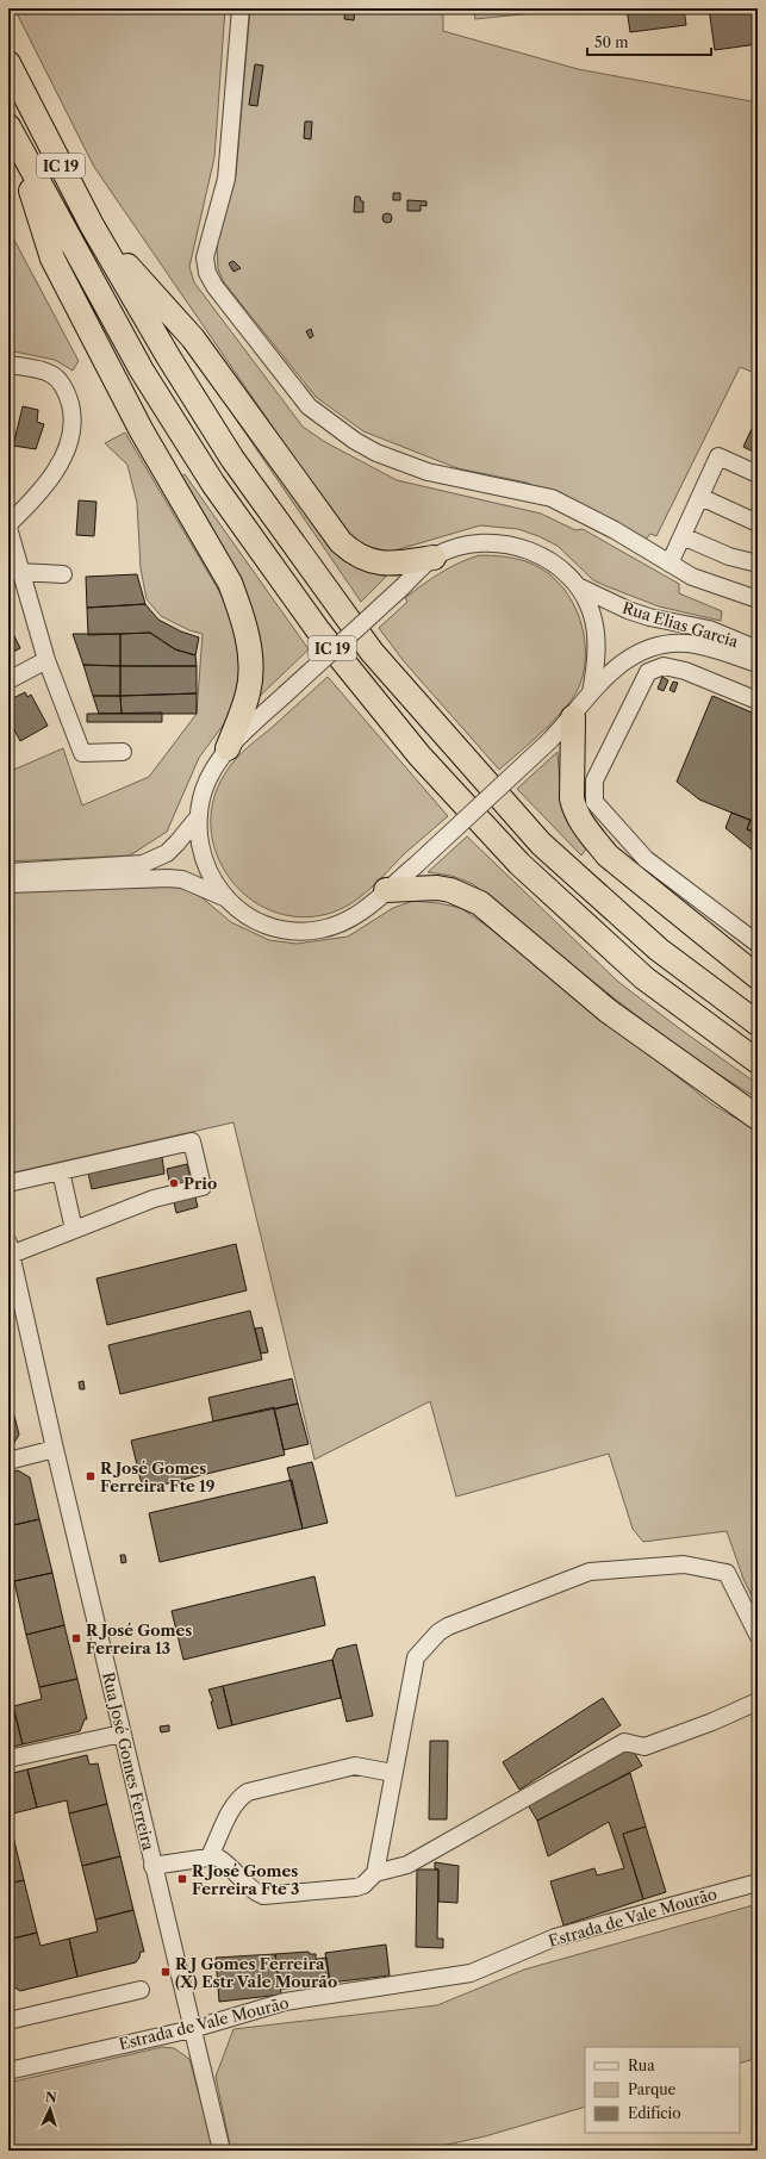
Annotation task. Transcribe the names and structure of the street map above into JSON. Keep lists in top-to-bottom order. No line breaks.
{"streets":{"highway":["IC 19"],"street":["Rua Elias Garcia","Rua José Gomes Ferreira","Estrada de Vale Mourão"]},"crossings":[["Rua José Gomes Ferreira","Estrada de Vale Mourão"]],"places":{"other":["Prio"],"transit":["R José Gomes Ferreira Fte 19","R José Gomes Ferreira 13","R José Gomes Ferreira Fte 3","R J Gomes Ferreira (X) Estr Vale Mourão"]},"legend":["Rua","Parque","Edifício"],"scale_bar":"50 m","north":"top"}
